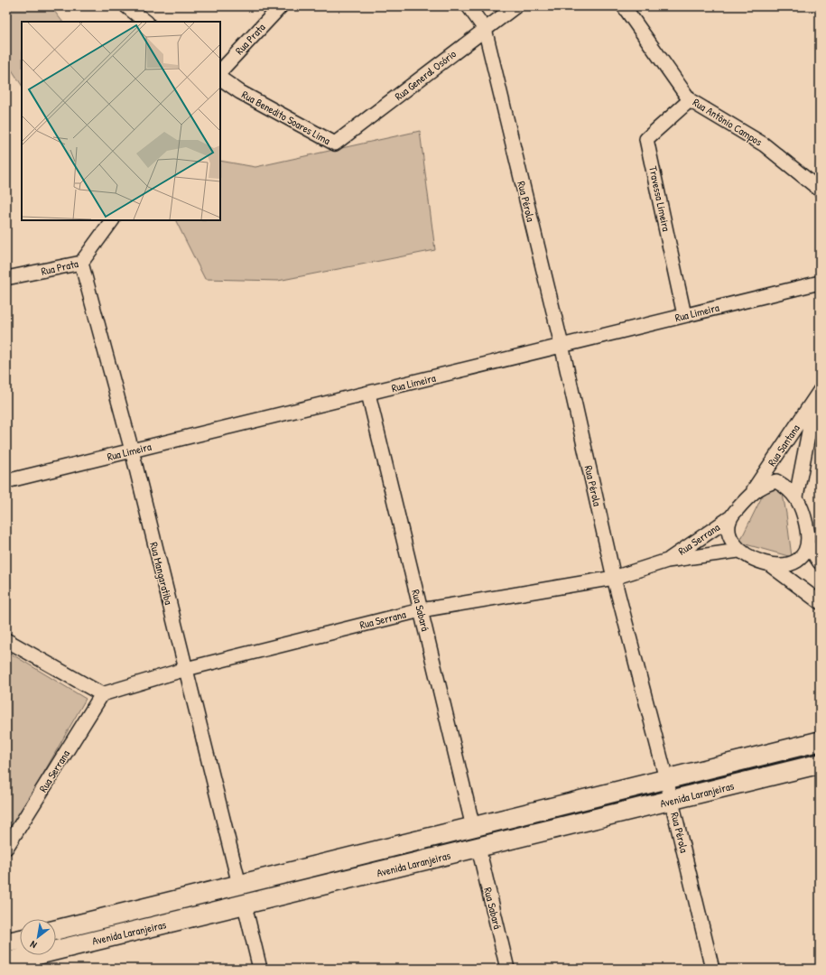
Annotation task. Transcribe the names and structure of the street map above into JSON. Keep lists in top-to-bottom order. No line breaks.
{"streets":{"main road":["Avenida Laranjeiras"],"street":["Rua Prata","Rua General Osório","Rua Benedito Soares Lima","Rua Antônio Campos","Travessa Limeira","Rua Pérola","Rua Limeira","Rua Santana","Rua Serrana","Rua Mangaratiba","Rua Sabará"]},"crossings":[["Rua Prata","Rua Mangaratiba"],["Rua General Osório","Rua Benedito Soares Lima"],["Rua General Osório","Rua Pérola"],["Rua Antônio Campos","Travessa Limeira"],["Travessa Limeira","Rua Limeira"],["Rua Pérola","Rua Limeira"],["Rua Pérola","Rua Serrana"],["Rua Pérola","Avenida Laranjeiras"],["Rua Limeira","Rua Mangaratiba"],["Rua Limeira","Rua Sabará"],["Rua Santana","Rua Serrana"],["Rua Serrana","Rua Mangaratiba"],["Rua Serrana","Rua Sabará"],["Rua Mangaratiba","Avenida Laranjeiras"],["Rua Sabará","Avenida Laranjeiras"]],"north":"bottom left"}
